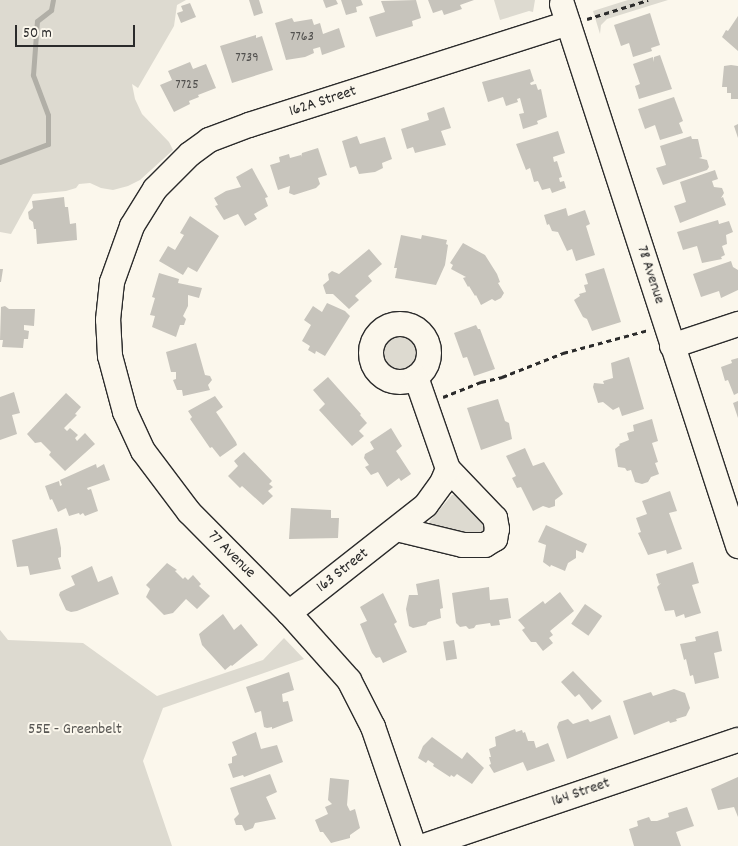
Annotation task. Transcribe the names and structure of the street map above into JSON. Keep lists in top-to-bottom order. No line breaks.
{"streets":{"street":["162A Street","78 Avenue","77 Avenue","163 Street","164 Street"]},"crossings":[["162A Street","78 Avenue"],["162A Street","77 Avenue"],["77 Avenue","163 Street"]],"parks":["55E - Greenbelt"],"house_numbers":["7763","7739","7725"],"scale_bar":"50 m"}
